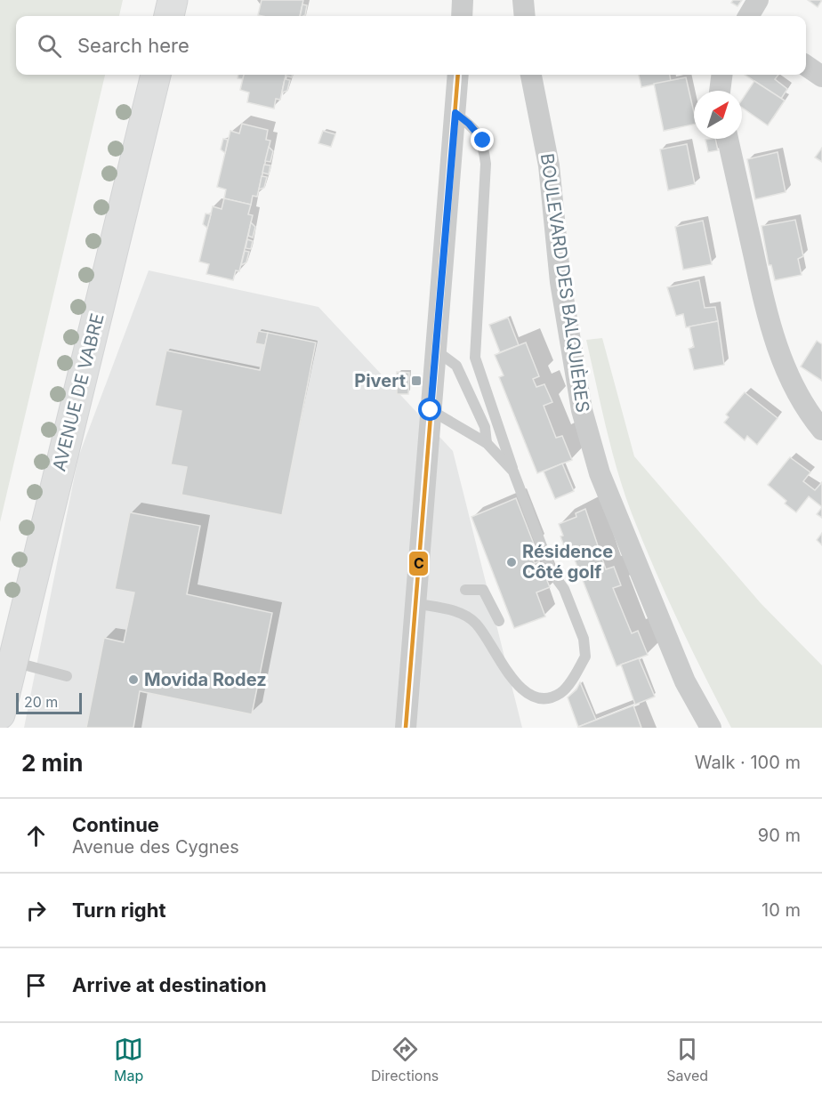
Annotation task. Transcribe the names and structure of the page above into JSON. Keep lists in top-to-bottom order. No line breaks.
{"streets":{"main road":["AVENUE DE VABRE"],"street":["BOULEVARD DES BALQUIÈRES"]},"places":{"transit":["Pivert"],"other":["Résidence Côté golf","Movida Rodez"]},"lines":["transit line C"],"scale_bar":"20 m","north":"top right","page":{"search":"Search here","scale":"20 m","heading":["2 min","Walk · 100 m"],"list":[["Continue","Avenue des Cygnes","90 m"],["Turn right","10 m"],"Arrive at destination"],"nav":["Map","Directions","Saved"]}}
